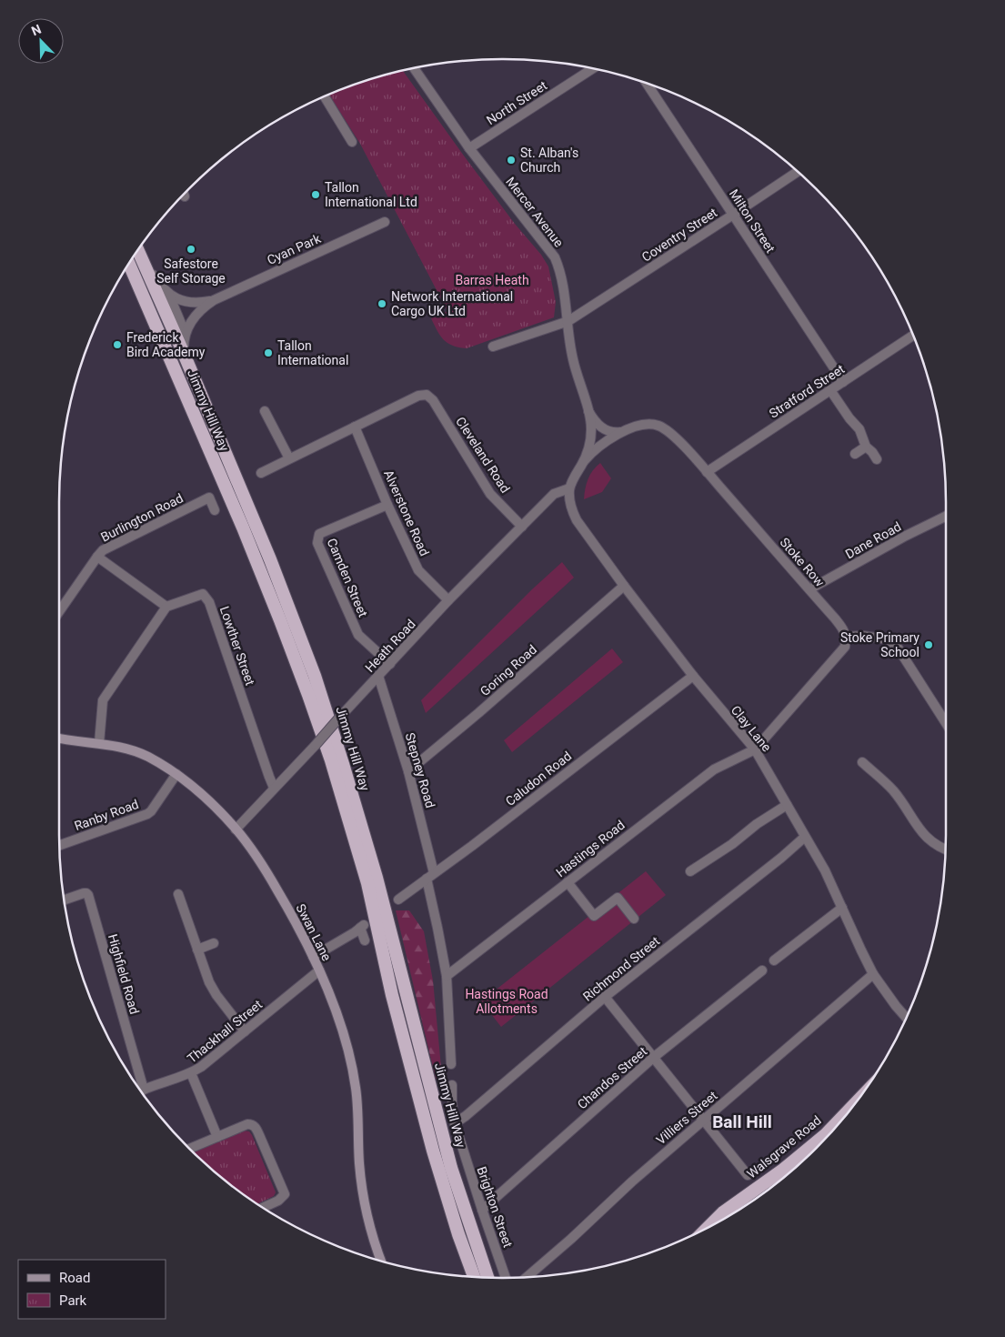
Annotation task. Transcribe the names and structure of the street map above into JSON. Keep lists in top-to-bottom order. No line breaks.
{"streets":{"highway":["Jimmy Hill Way","Walsgrave Road"],"main road":["Swan Lane"],"street":["North Street","Mercer Avenue","Milton Street","Coventry Street","Cyan Park","Stratford Street","Cleveland Road","Alverstone Road","Burlington Road","Dane Road","Stoke Row","Camden Street","Lowther Street","Heath Road","Goring Road","Clay Lane","Stepney Road","Caludon Road","Ranby Road","Hastings Road","Richmond Street","Highfield Road","Thackhall Street","Chandos Street","Villiers Street","Brighton Street"]},"crossings":[["North Street","Mercer Avenue"],["Mercer Avenue","Coventry Street"],["Milton Street","Coventry Street"],["Milton Street","Stratford Street"],["Cyan Park","Jimmy Hill Way"],["Stratford Street","Stoke Row"],["Cleveland Road","Alverstone Road"],["Cleveland Road","Heath Road"],["Alverstone Road","Camden Street"],["Alverstone Road","Heath Road"],["Dane Road","Stoke Row"],["Camden Street","Heath Road"],["Lowther Street","Heath Road"],["Heath Road","Clay Lane"],["Heath Road","Stepney Road"],["Heath Road","Swan Lane"],["Goring Road","Clay Lane"],["Goring Road","Stepney Road"],["Clay Lane","Caludon Road"],["Clay Lane","Hastings Road"],["Clay Lane","Richmond Street"],["Clay Lane","Villiers Street"],["Stepney Road","Caludon Road"],["Ranby Road","Swan Lane"],["Swan Lane","Thackhall Street"],["Richmond Street","Brighton Street"],["Chandos Street","Brighton Street"]],"districts":["Ball Hill"],"parks":["Barras Heath","Hastings Road Allotments"],"places":["St. Alban's Church","Tallon International Ltd","Safestore Self Storage","Network International Cargo UK Ltd","Frederick Bird Academy","Tallon International","Stoke Primary School"],"legend":["Road","Park"],"north":"top left"}
